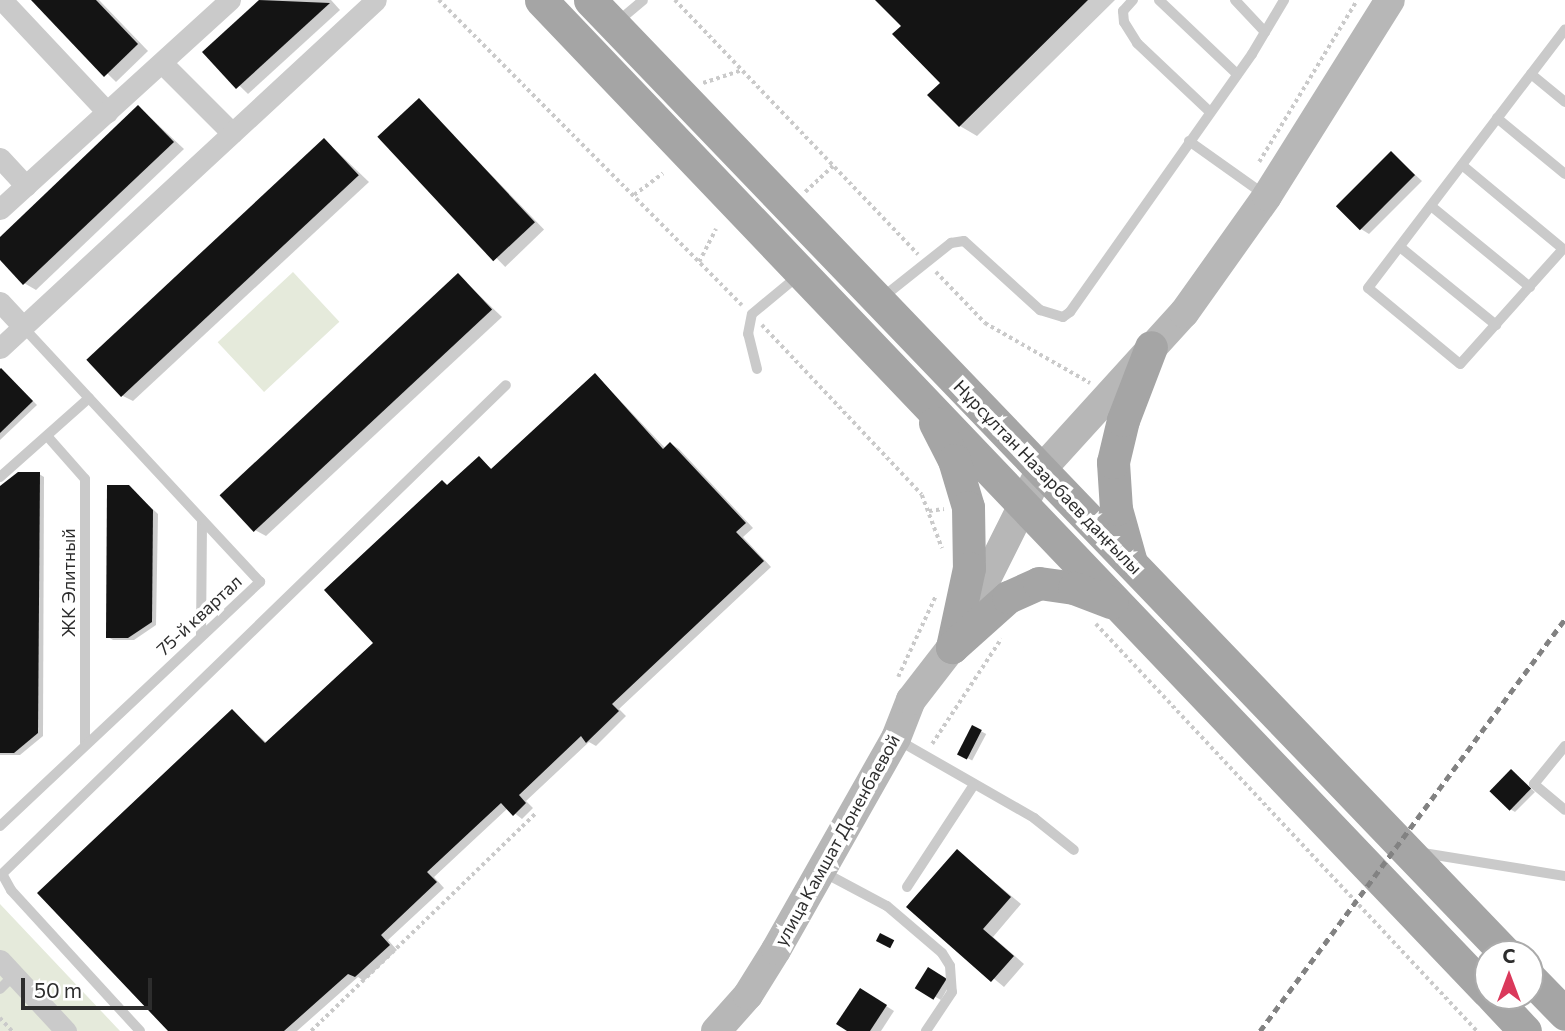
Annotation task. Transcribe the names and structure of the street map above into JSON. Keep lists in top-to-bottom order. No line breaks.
{"streets":{"main road":["Нұрсұлтан Назарбаев даңғылы"],"street":["улица Камшат Доненбаевой"],"lane":["ЖК Элитный","75-й квартал"]},"crossings":[["Нұрсұлтан Назарбаев даңғылы","улица Камшат Доненбаевой"],["ЖК Элитный","75-й квартал"]],"scale_bar":"50 m","north":"top"}
